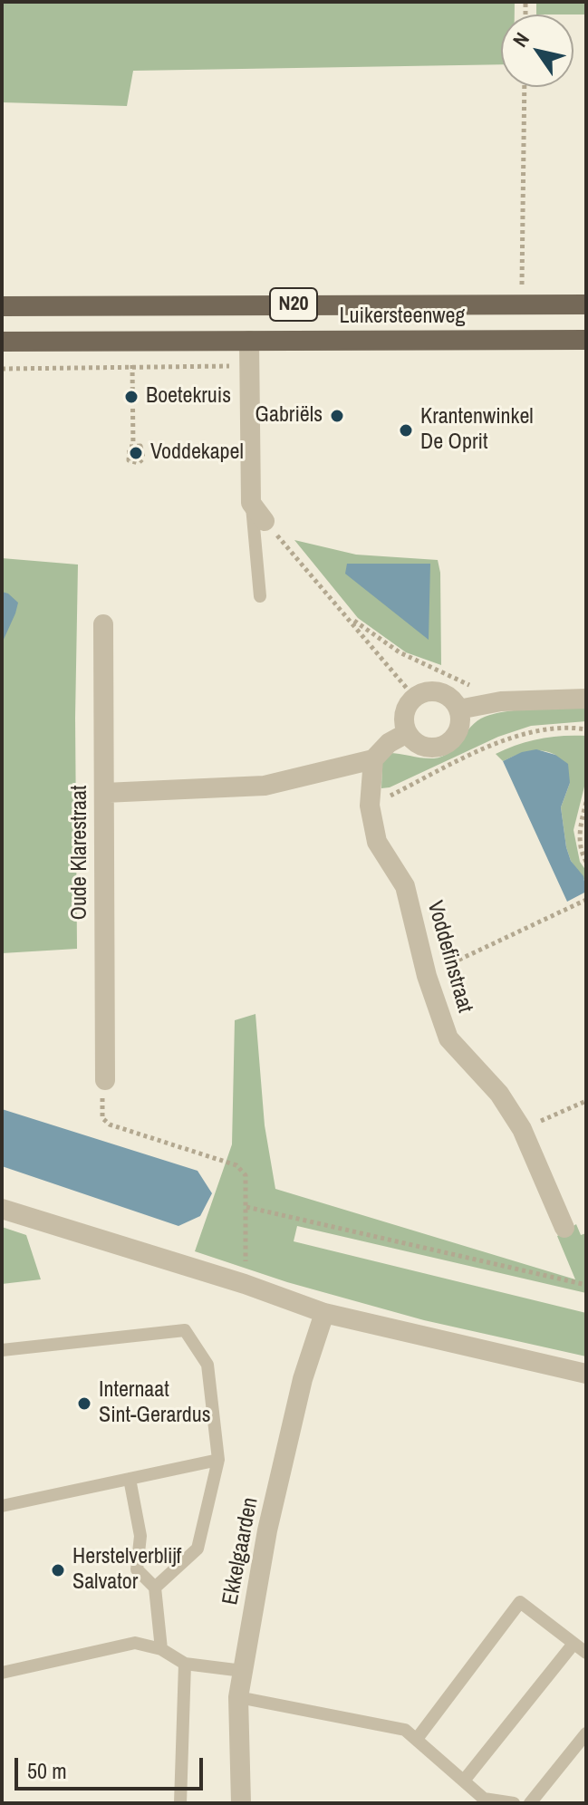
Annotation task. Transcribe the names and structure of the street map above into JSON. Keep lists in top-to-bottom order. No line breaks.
{"streets":{"main road":["N20","Luikersteenweg"],"street":["Oude Klarestraat","Voddefinstraat","Ekkelgaarden"]},"places":["Boetekruis","Gabriëls","Krantenwinkel De Oprit","Voddekapel","Internaat Sint-Gerardus","Herstelverblijf Salvator"],"scale_bar":"50 m","north":"top left"}
